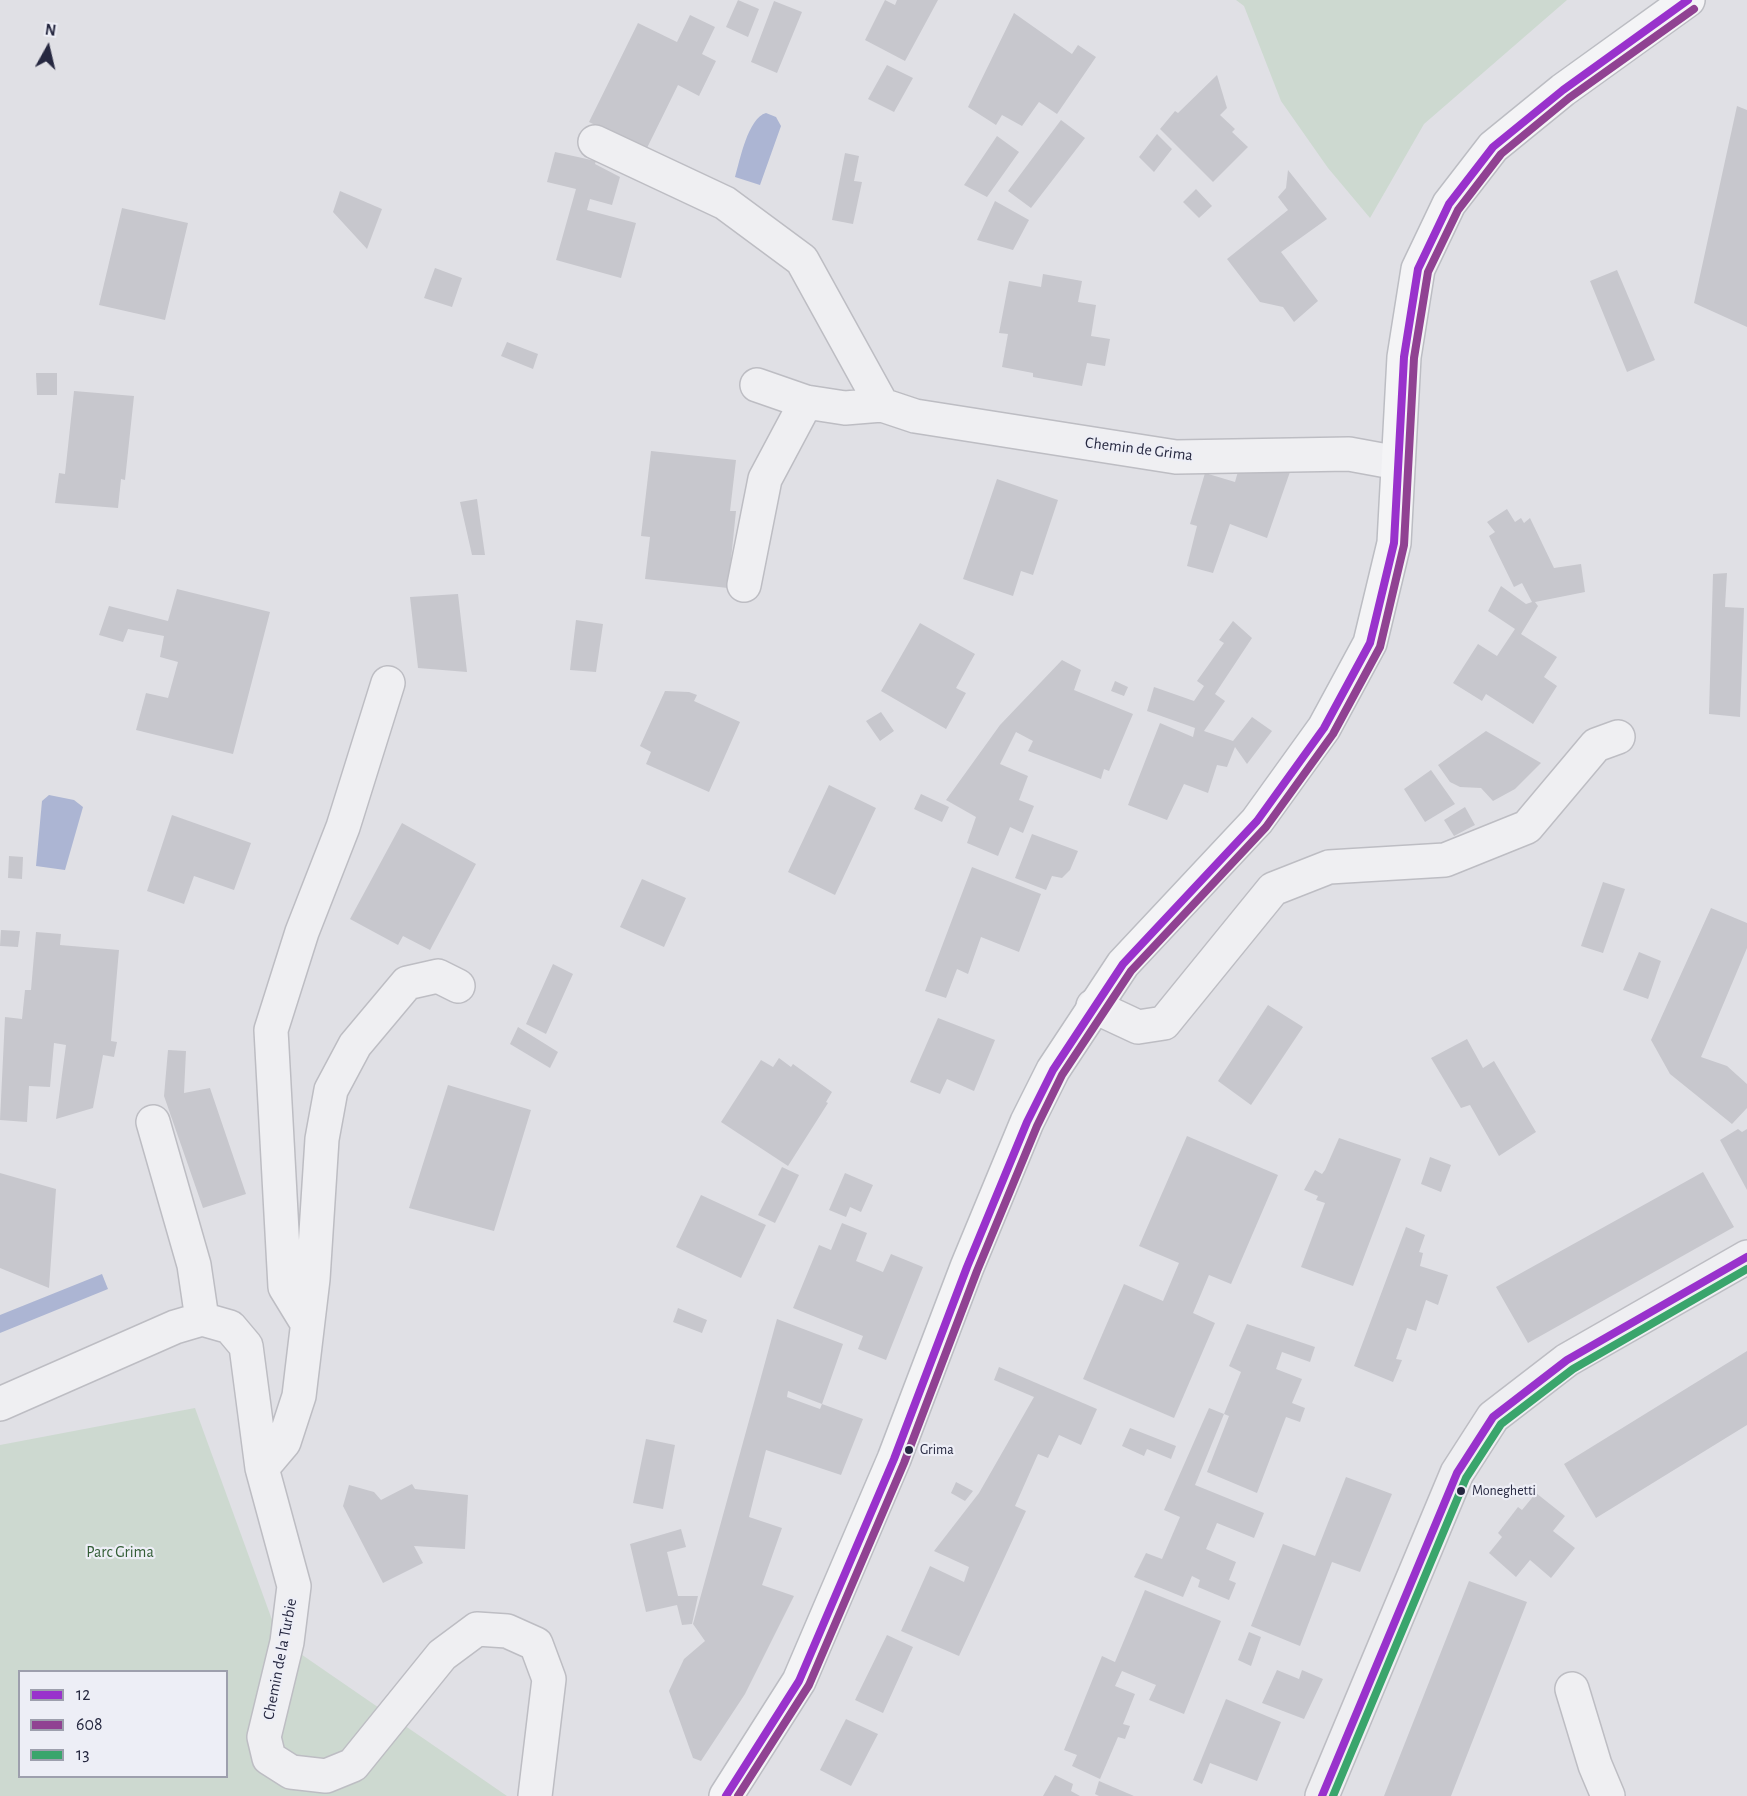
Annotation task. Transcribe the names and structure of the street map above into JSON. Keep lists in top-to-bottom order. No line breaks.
{"streets":{"street":["Chemin de Grima","Chemin de la Turbie"]},"parks":["Parc Grima"],"places":["Grima","Moneghetti"],"lines":["transit line 12","transit line 608","transit line 13"],"legend":["12","608","13"],"north":"top"}
